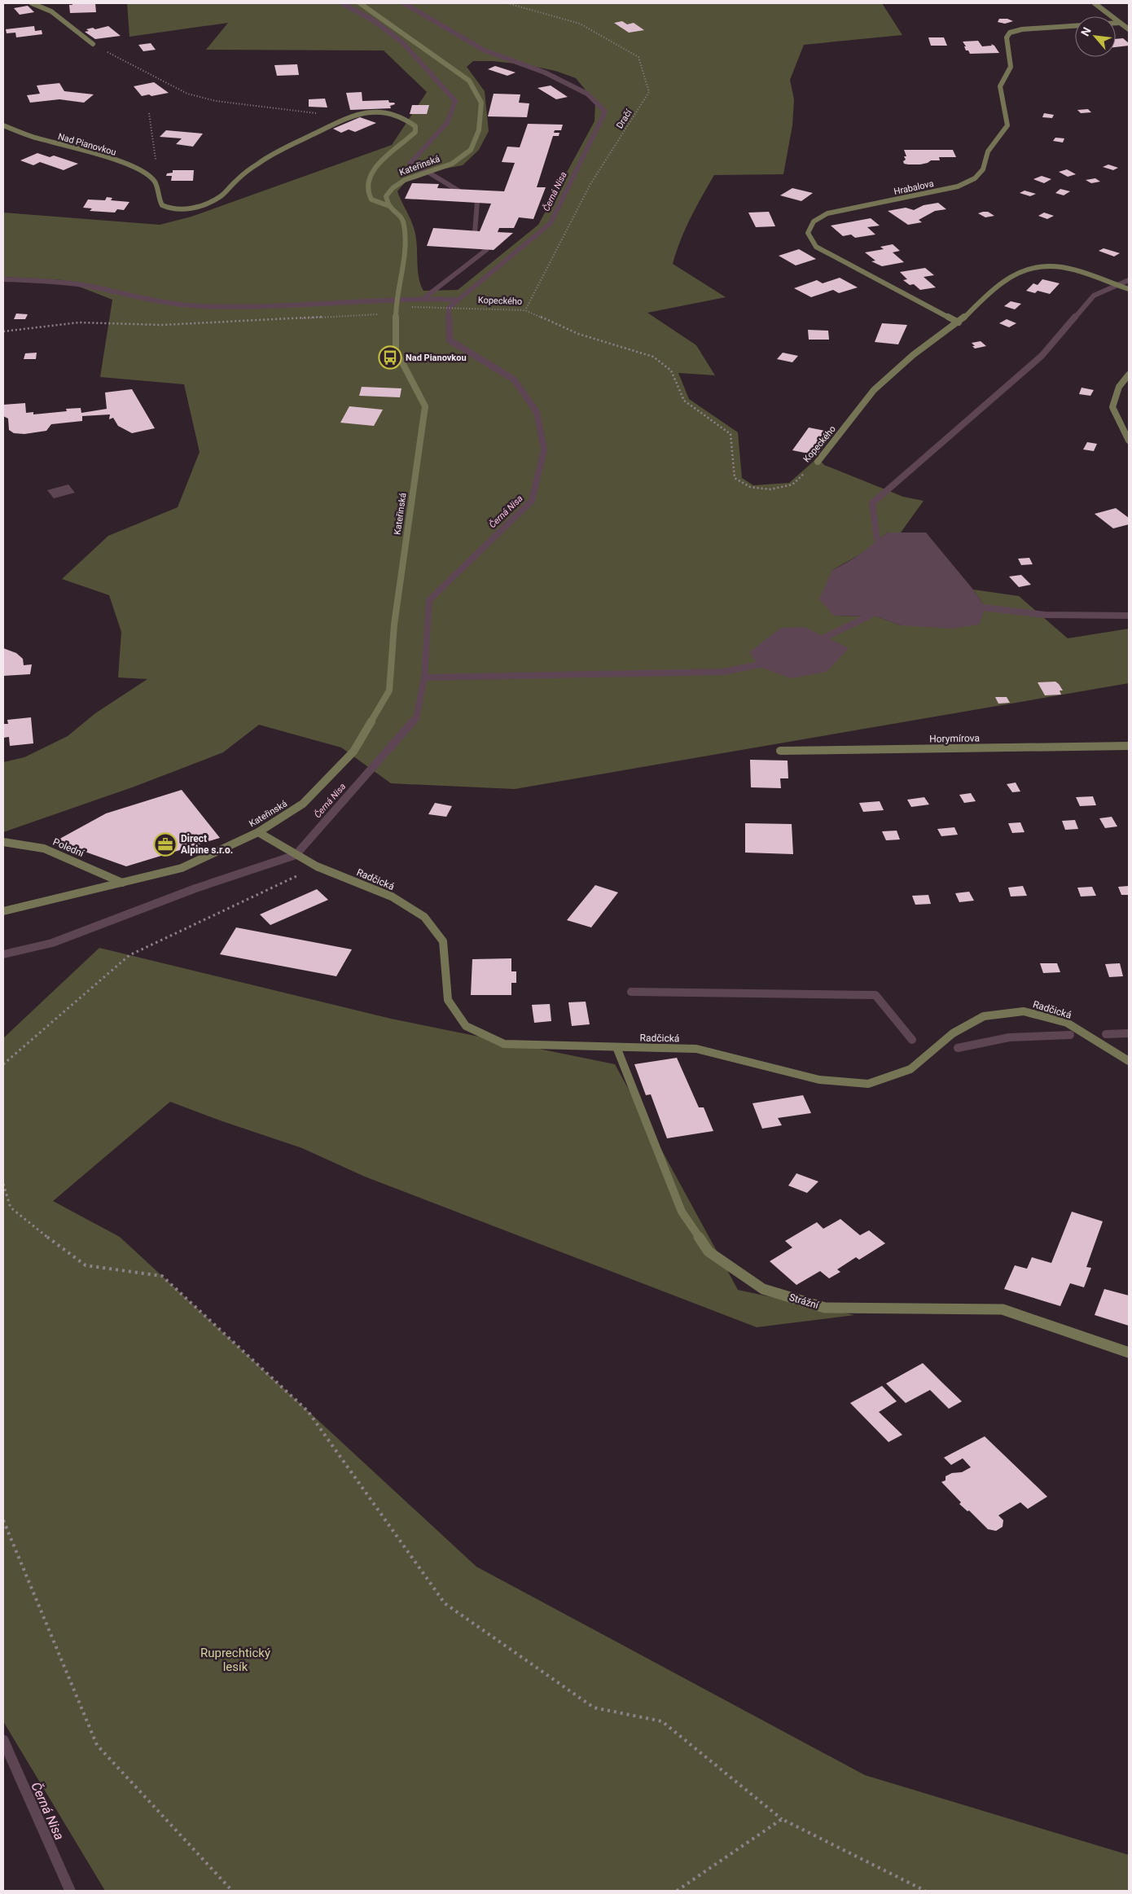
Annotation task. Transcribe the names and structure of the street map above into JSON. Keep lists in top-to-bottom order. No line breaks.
{"streets":{"street":["Nad Pianovkou","Kateřinská","Hrabalova","Kopeckého","Horymírova","Polední","Radčická","Strážní"],"path":["Dračí"]},"crossings":[["Dračí","Kopeckého"],["Nad Pianovkou","Kateřinská"],["Kateřinská","Polední"],["Kateřinská","Radčická"],["Hrabalova","Kopeckého"],["Radčická","Strážní"]],"water":["Černá Nisa"],"parks":["Ruprechtický lesík"],"places":{"bus stop":["Nad Pianovkou"],"office":["Direct Alpine s.r.o."]},"north":"top left"}
